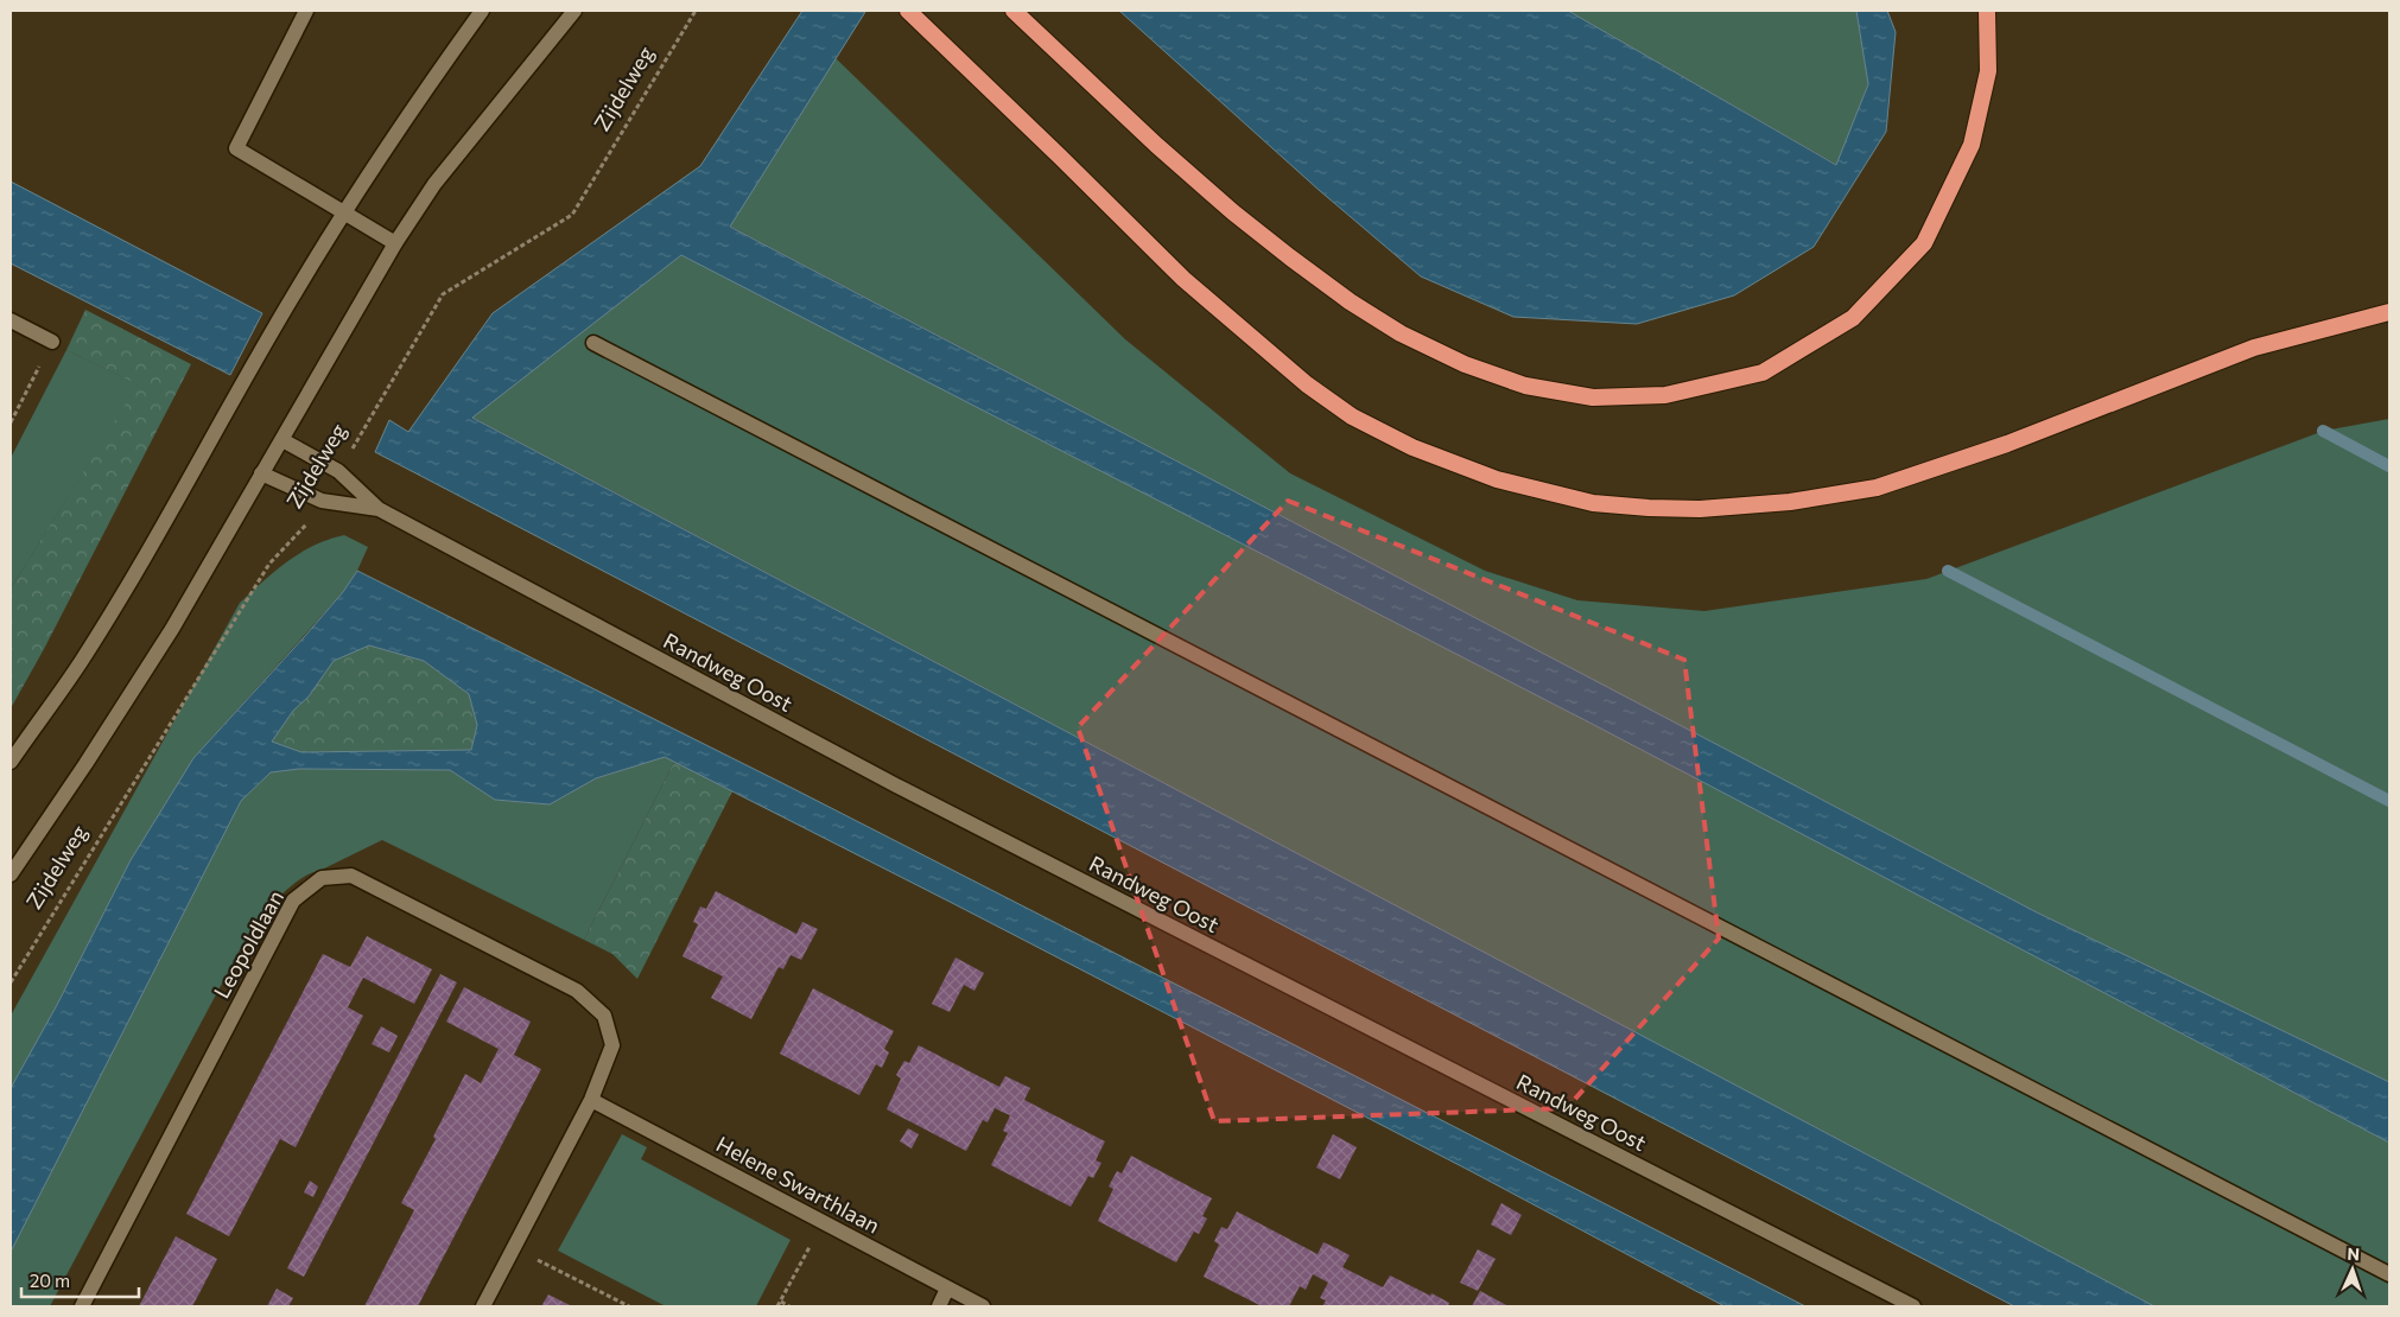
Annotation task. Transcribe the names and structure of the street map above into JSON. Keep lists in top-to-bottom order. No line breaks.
{"streets":{"street":["Zijdelweg","Randweg Oost","Leopoldlaan","Helene Swarthlaan"]},"crossings":[["Zijdelweg","Randweg Oost"],["Leopoldlaan","Helene Swarthlaan"]],"scale_bar":"20 m","north":"top"}
